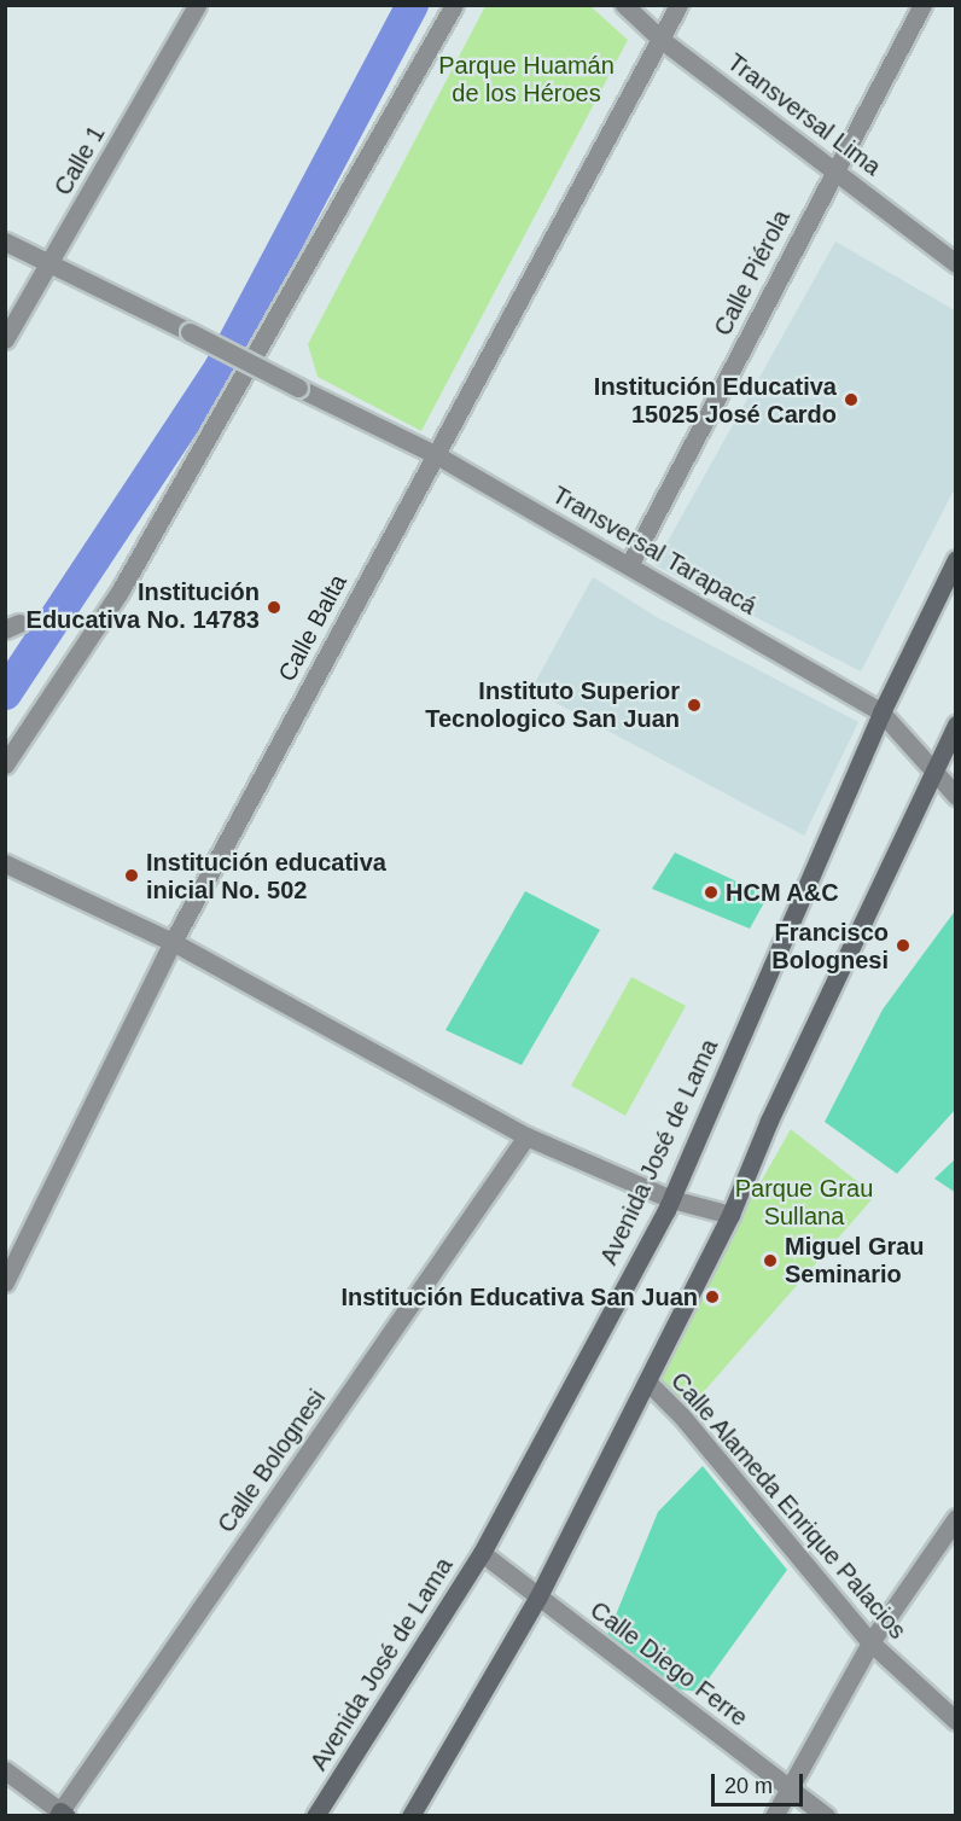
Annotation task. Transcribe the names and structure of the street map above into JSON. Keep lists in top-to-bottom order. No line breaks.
{"streets":{"main road":["Avenida José de Lama"],"street":["Transversal Lima","Calle 1","Calle Piérola","Transversal Tarapacá","Calle Balta","Calle Bolognesi","Calle Alameda Enrique Palacios","Calle Diego Ferre"]},"crossings":[["Transversal Lima","Calle Piérola"],["Transversal Lima","Calle Balta"],["Calle 1","Transversal Tarapacá"],["Calle Piérola","Transversal Tarapacá"],["Transversal Tarapacá","Calle Balta"],["Transversal Tarapacá","Avenida José de Lama"],["Avenida José de Lama","Calle Diego Ferre"]],"parks":["Parque Huamán de los Héroes","Parque Grau Sullana"],"places":["Institución Educativa 15025 José Cardo","Institución Educativa No. 14783","Instituto Superior Tecnologico San Juan","Institución educativa inicial No. 502","HCM A&C","Francisco Bolognesi","Miguel Grau Seminario","Institución Educativa San Juan"],"scale_bar":"20 m"}
